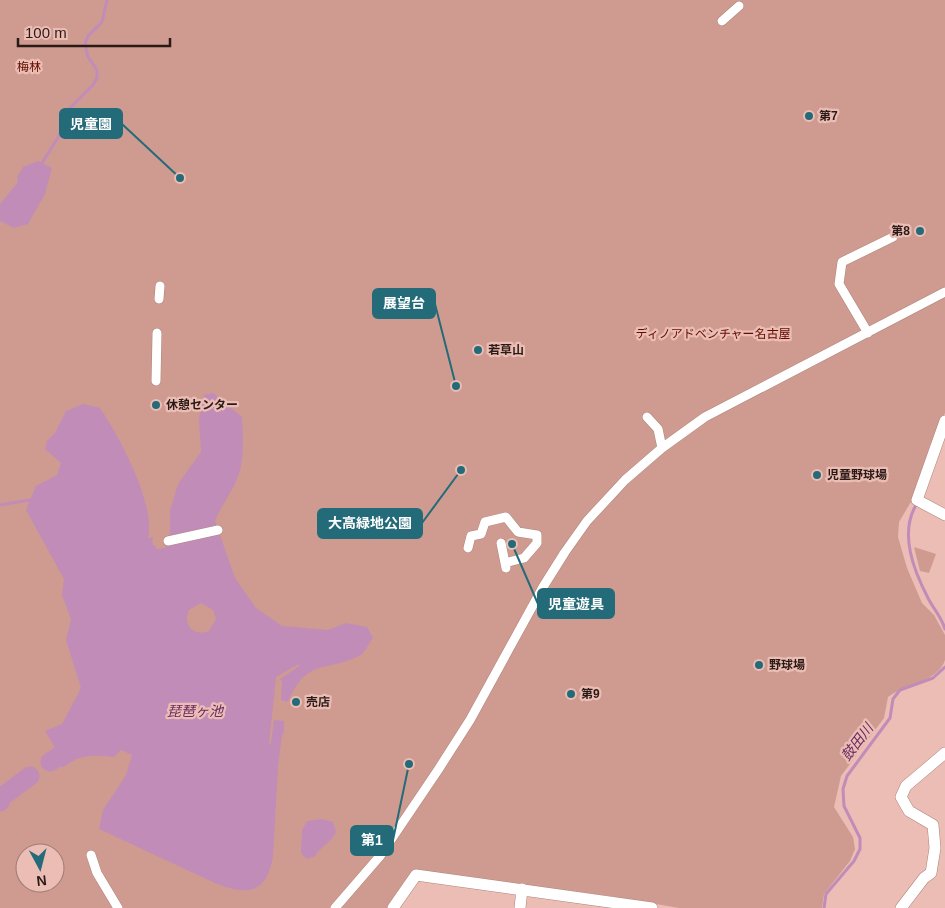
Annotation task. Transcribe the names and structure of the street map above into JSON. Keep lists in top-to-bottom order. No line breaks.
{"water":["琵琶ヶ池","鼓田川"],"parks":["梅林","ディノアドベンチャー名古屋"],"places":["第7","児童園","第8","若草山","展望台","休憩センター","大高緑地公園","児童野球場","児童遊具","野球場","第9","売店","第1"],"scale_bar":"100 m","north":"bottom"}
